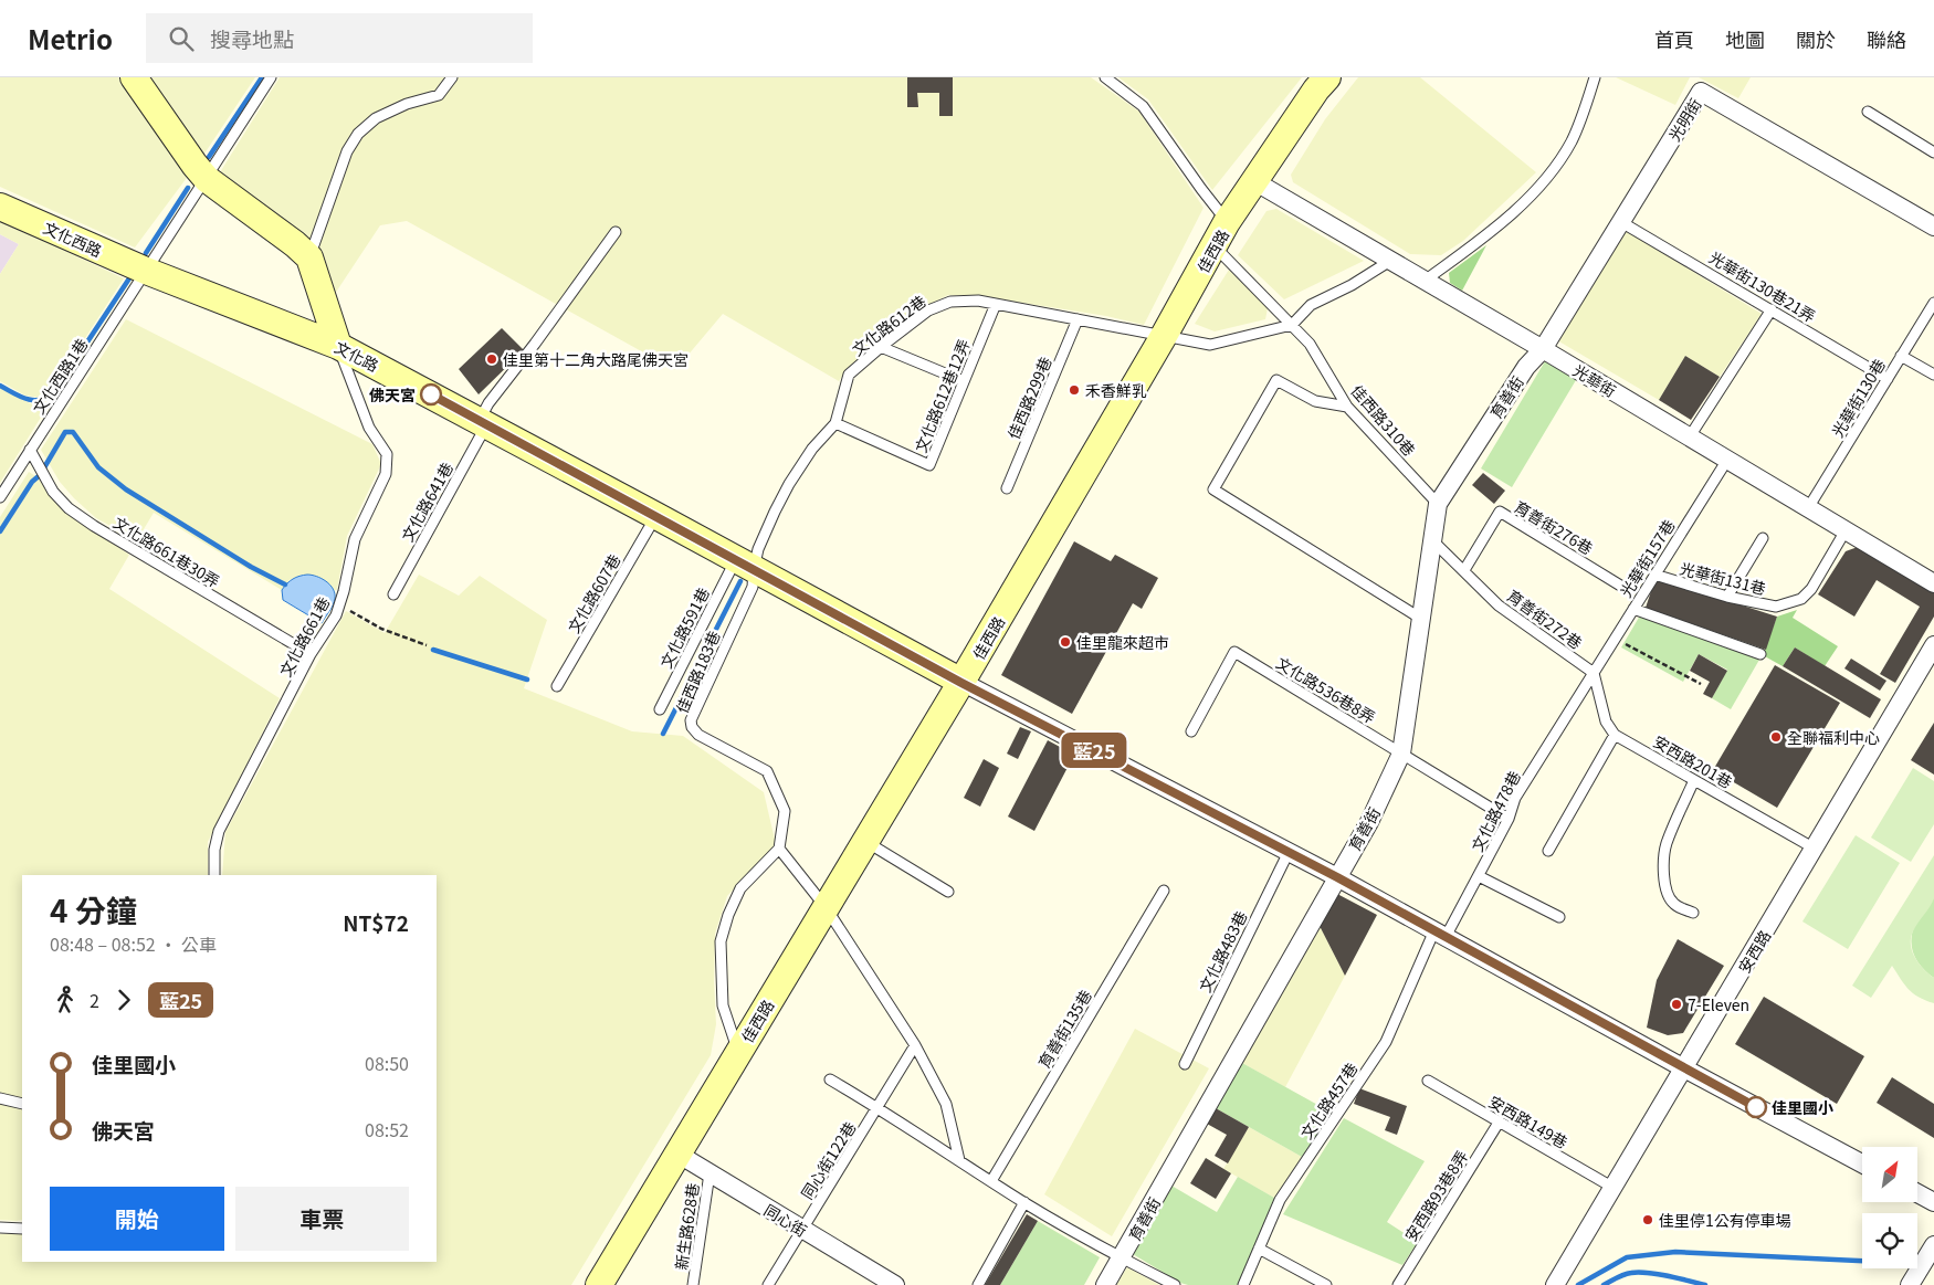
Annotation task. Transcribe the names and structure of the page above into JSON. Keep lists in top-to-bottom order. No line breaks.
{"streets":{"street":["光明街","文化西路","佳西路","文化路","光華街","育善街","安西路","同心街"],"lane":["光華街130巷21弄","文化路612巷","文化西路1巷","文化路612巷12弄","佳西路299巷","光華街130巷","佳西路310巷","文化路641巷","育善街276巷","文化路661巷30弄","光華街157巷","光華街131巷","文化路607巷","育善街272巷","文化路591巷","文化路661巷","佳西路183巷","文化路536巷8弄","安西路201巷","文化路478巷","文化路483巷","育善街135巷","文化路457巷","安西路149巷","同心街122巷","安西路93巷8弄","新生路628巷"]},"crossings":[["光明街","光華街130巷21弄"],["光明街","光華街"],["光明街","育善街"],["文化西路","文化路"],["文化西路","文化西路1巷"],["佳西路","文化路612巷"],["佳西路","文化路"],["佳西路","光華街"],["佳西路","佳西路310巷"],["佳西路","同心街"],["光華街130巷21弄","光華街130巷"],["文化路612巷","文化路"],["文化路612巷","文化路612巷12弄"],["文化路612巷","佳西路299巷"],["文化路612巷","文化路591巷"],["文化路612巷","佳西路183巷"],["文化路","文化西路1巷"],["文化路","育善街"],["文化路","文化路641巷"],["文化路","文化路607巷"],["文化路","文化路591巷"],["文化路","文化路661巷"],["文化路","佳西路183巷"],["文化路","文化路478巷"],["文化路","文化路483巷"],["文化路","安西路"],["文化路","文化路457巷"],["文化西路1巷","文化路661巷30弄"],["光華街","育善街"],["光華街","光華街130巷"],["光華街","光華街157巷"],["光華街","光華街131巷"],["育善街","佳西路310巷"],["育善街","育善街272巷"],["育善街","文化路536巷8弄"],["育善街276巷","育善街272巷"],["文化路661巷30弄","文化路661巷"],["光華街157巷","光華街131巷"],["光華街157巷","育善街272巷"],["光華街157巷","文化路478巷"],["育善街272巷","文化路478巷"],["文化路591巷","佳西路183巷"],["文化路536巷8弄","文化路478巷"],["安西路201巷","安西路"],["文化路478巷","文化路457巷"],["安西路","安西路149巷"],["安西路149巷","安西路93巷8弄"],["同心街122巷","同心街"],["同心街","新生路628巷"]],"places":["佳里第十二角大路尾佛天宮","禾香鮮乳","佛天宮","佳里龍來超市","全聯福利中心","7-Eleven","佳里國小","佳里停1公有停車場"],"lines":["bus line 藍25"],"north":"top right","page":{"header":"Metrio","search":"搜尋地點","nav":["首頁","地圖","關於","聯絡"],"on_map":"藍25","heading":["4 分鐘","08:48 – 08:52 · 公車","NT$72"],"legs":["2","藍25"],"list":[{"name":"佳里國小","value":"08:50"},{"name":"佛天宮","value":"08:52"}],"buttons":["開始","車票"]}}
